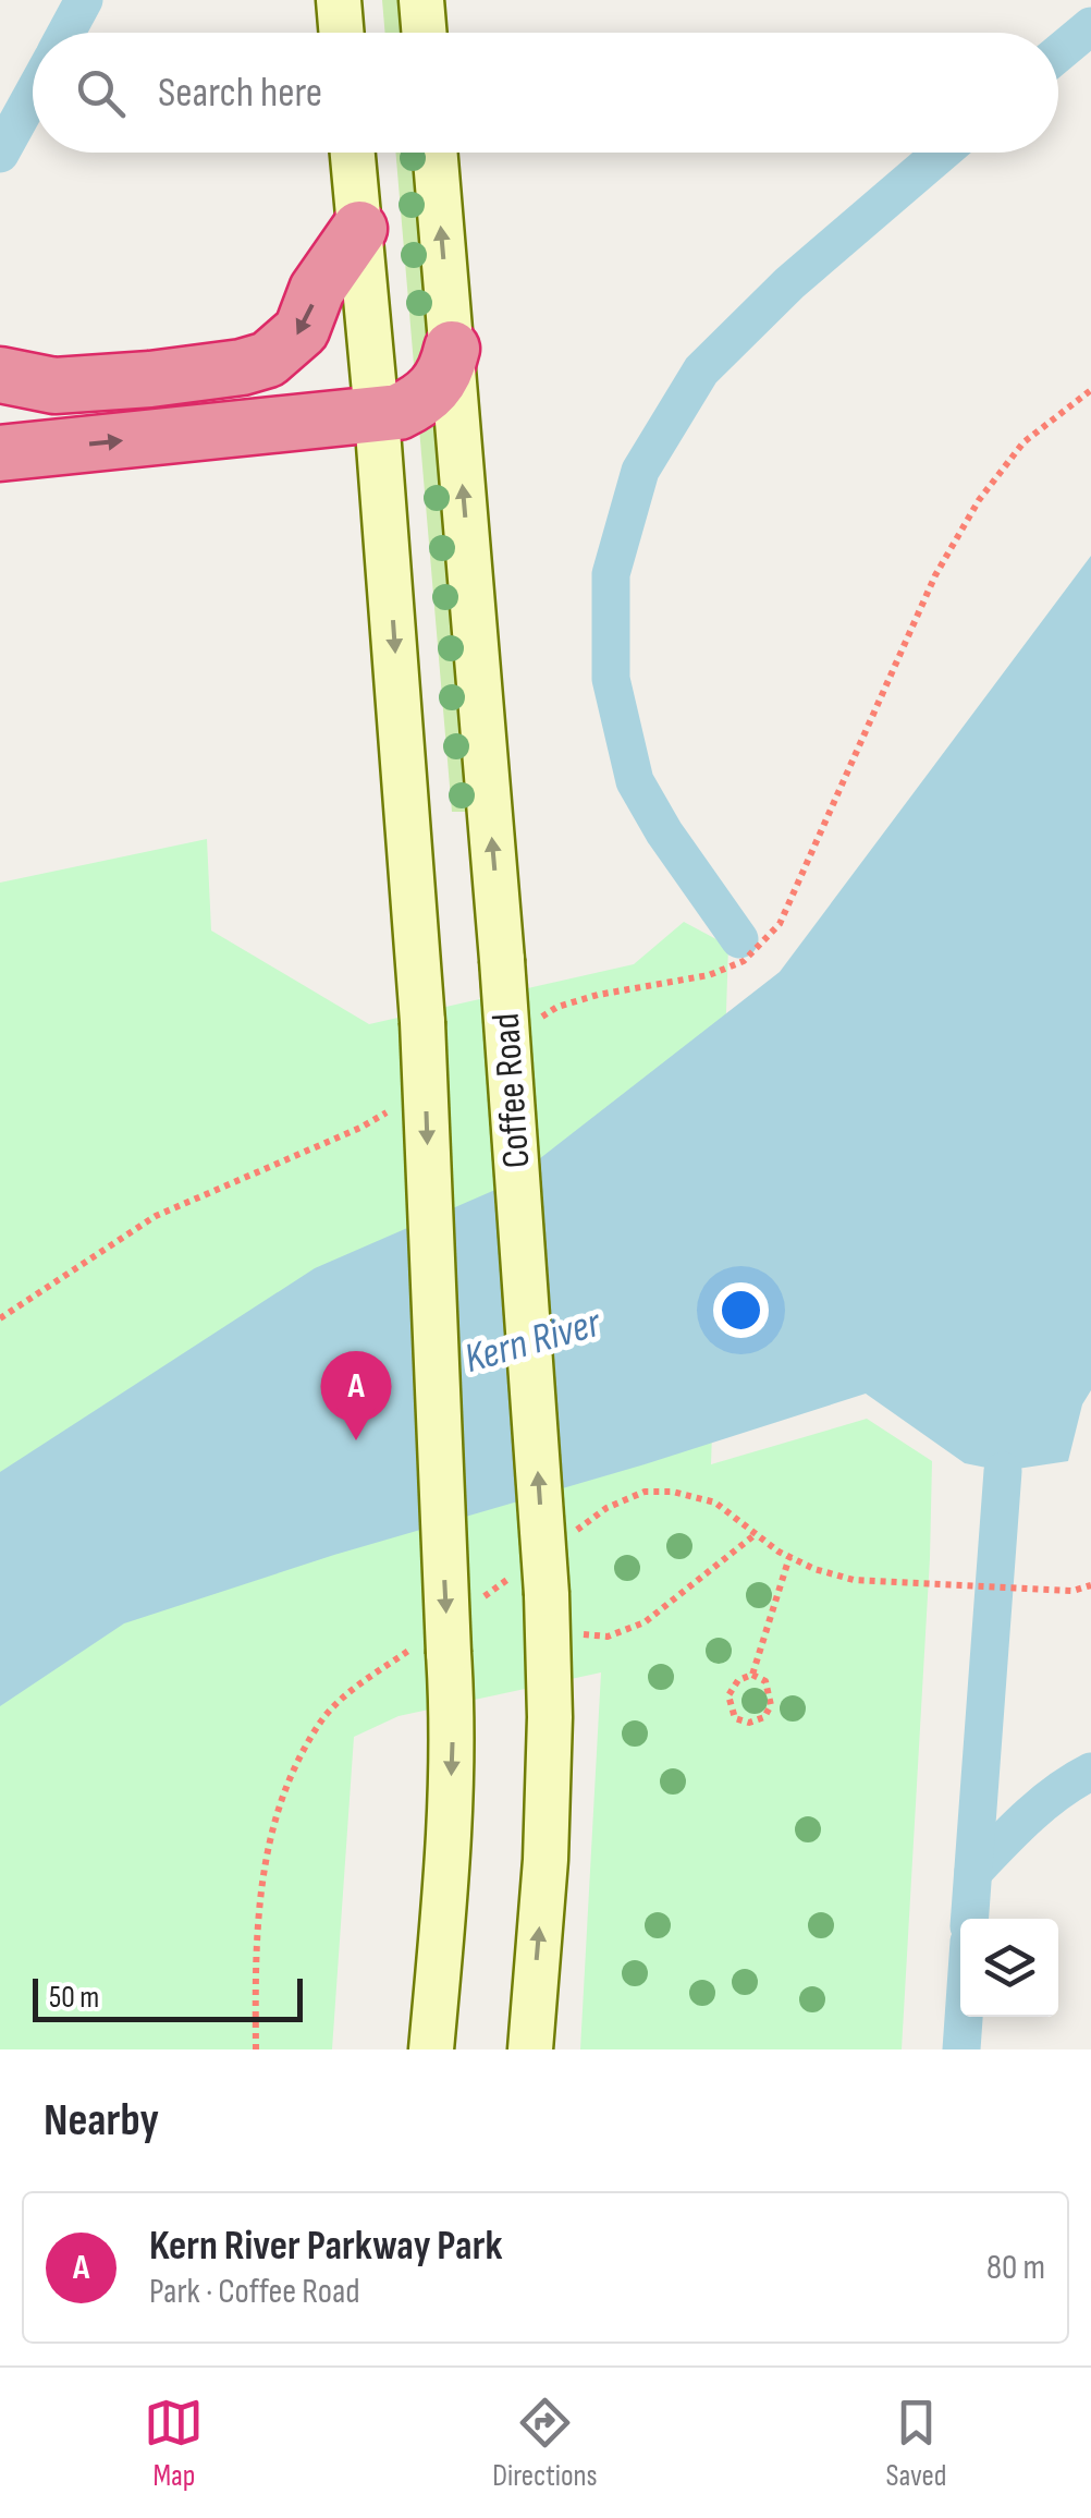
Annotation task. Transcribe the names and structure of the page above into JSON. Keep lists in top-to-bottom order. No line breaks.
{"streets":{"main road":["Coffee Road"]},"water":["Kern River"],"scale_bar":"50 m","page":{"search":"Search here","pins":"A","scale":"50 m","heading":"Nearby","list":[{"mark":"A","name":"Kern River Parkway Park","note":"Park · Coffee Road","value":"80 m"}],"nav":["Map","Directions","Saved"]}}
